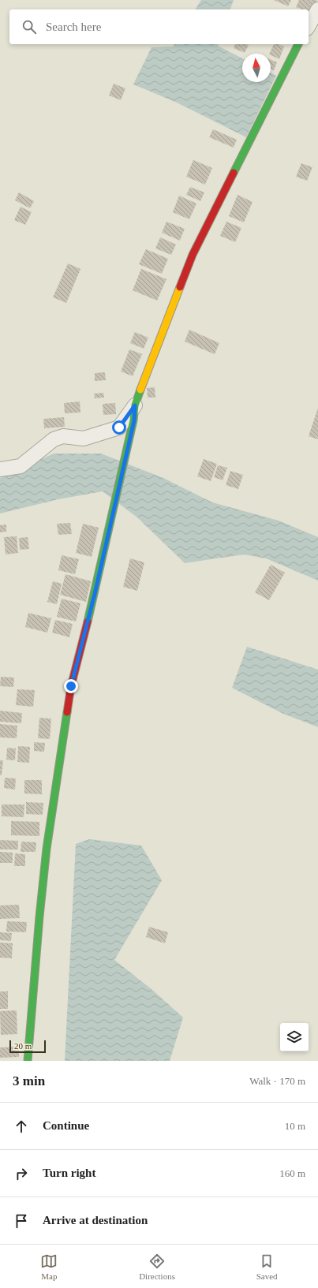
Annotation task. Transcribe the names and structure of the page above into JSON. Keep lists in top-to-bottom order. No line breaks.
{"scale_bar":"20 m","north":"top","page":{"search":"Search here","scale":"20 m","heading":["3 min","Walk · 170 m"],"list":[["Continue","10 m"],["Turn right","160 m"],"Arrive at destination"],"nav":["Map","Directions","Saved"]}}
